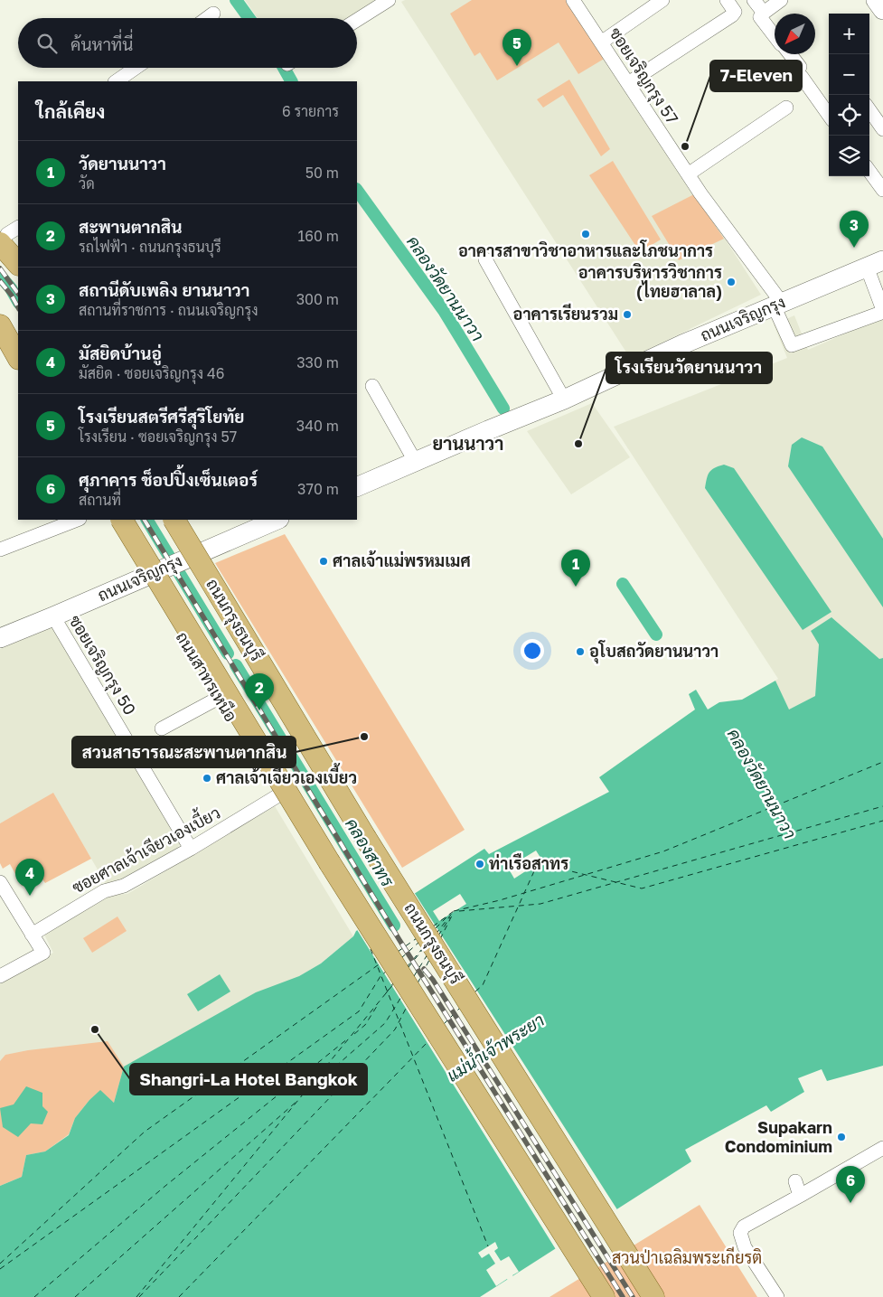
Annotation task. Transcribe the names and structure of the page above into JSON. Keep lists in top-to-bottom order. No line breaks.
{"streets":{"main road":["ถนนเจริญกรุง","ถนนกรุงธนบุรี","ถนนสาทรเหนือ"],"street":["ซอยเจริญกรุง 57","ซอยเจริญกรุง 50","ซอยศาลเจ้าเจียวเองเบี้ยว"]},"crossings":[["ซอยเจริญกรุง 57","ถนนเจริญกรุง"],["ถนนเจริญกรุง","ซอยเจริญกรุง 50"],["ถนนเจริญกรุง","ถนนสาทรเหนือ"],["ซอยเจริญกรุง 50","ซอยศาลเจ้าเจียวเองเบี้ยว"],["ถนนสาทรเหนือ","ซอยศาลเจ้าเจียวเองเบี้ยว"]],"districts":["ยานนาวา"],"water":["คลองวัดยานนาวา","คลองสาทร","แม่น้ำเจ้าพระยา"],"parks":["สวนป่าเฉลิมพระเกียรติ"],"places":["7-Eleven","อาคารสาขาวิชาอาหารและโภชนาการ","อาคารบริหารวิชาการ (ไทยฮาลาล)","อาคารเรียนรวม","โรงเรียนวัดยานนาวา","ศาลเจ้าแม่พรหมเมศ","อุโบสถวัดยานนาวา","สวนสาธารณะสะพานตากสิน","ศาลเจ้าเจียวเองเบี้ยว","ท่าเรือสาทร","Shangri-La Hotel Bangkok","Supakarn Condominium"],"north":"bottom left","page":{"map_buttons":["+","−"],"search":"ค้นหาที่นี่","pins":["5","3","1","2","4","6"],"heading":["ใกล้เคียง","6 รายการ"],"list":[{"mark":"1","name":"วัดยานนาวา","note":"วัด","value":"50 m"},{"mark":"2","name":"สะพานตากสิน","note":"รถไฟฟ้า · ถนนกรุงธนบุรี","value":"160 m"},{"mark":"3","name":"สถานีดับเพลิง ยานนาวา","note":"สถานที่ราชการ · ถนนเจริญกรุง","value":"300 m"},{"mark":"4","name":"มัสยิดบ้านอู่","note":"มัสยิด · ซอยเจริญกรุง 46","value":"330 m"},{"mark":"5","name":"โรงเรียนสตรีศรีสุริโยทัย","note":"โรงเรียน · ซอยเจริญกรุง 57","value":"340 m"},{"mark":"6","name":"ศุภาคาร ช็อปปิ้งเซ็นเตอร์","note":"สถานที่","value":"370 m"}]}}
